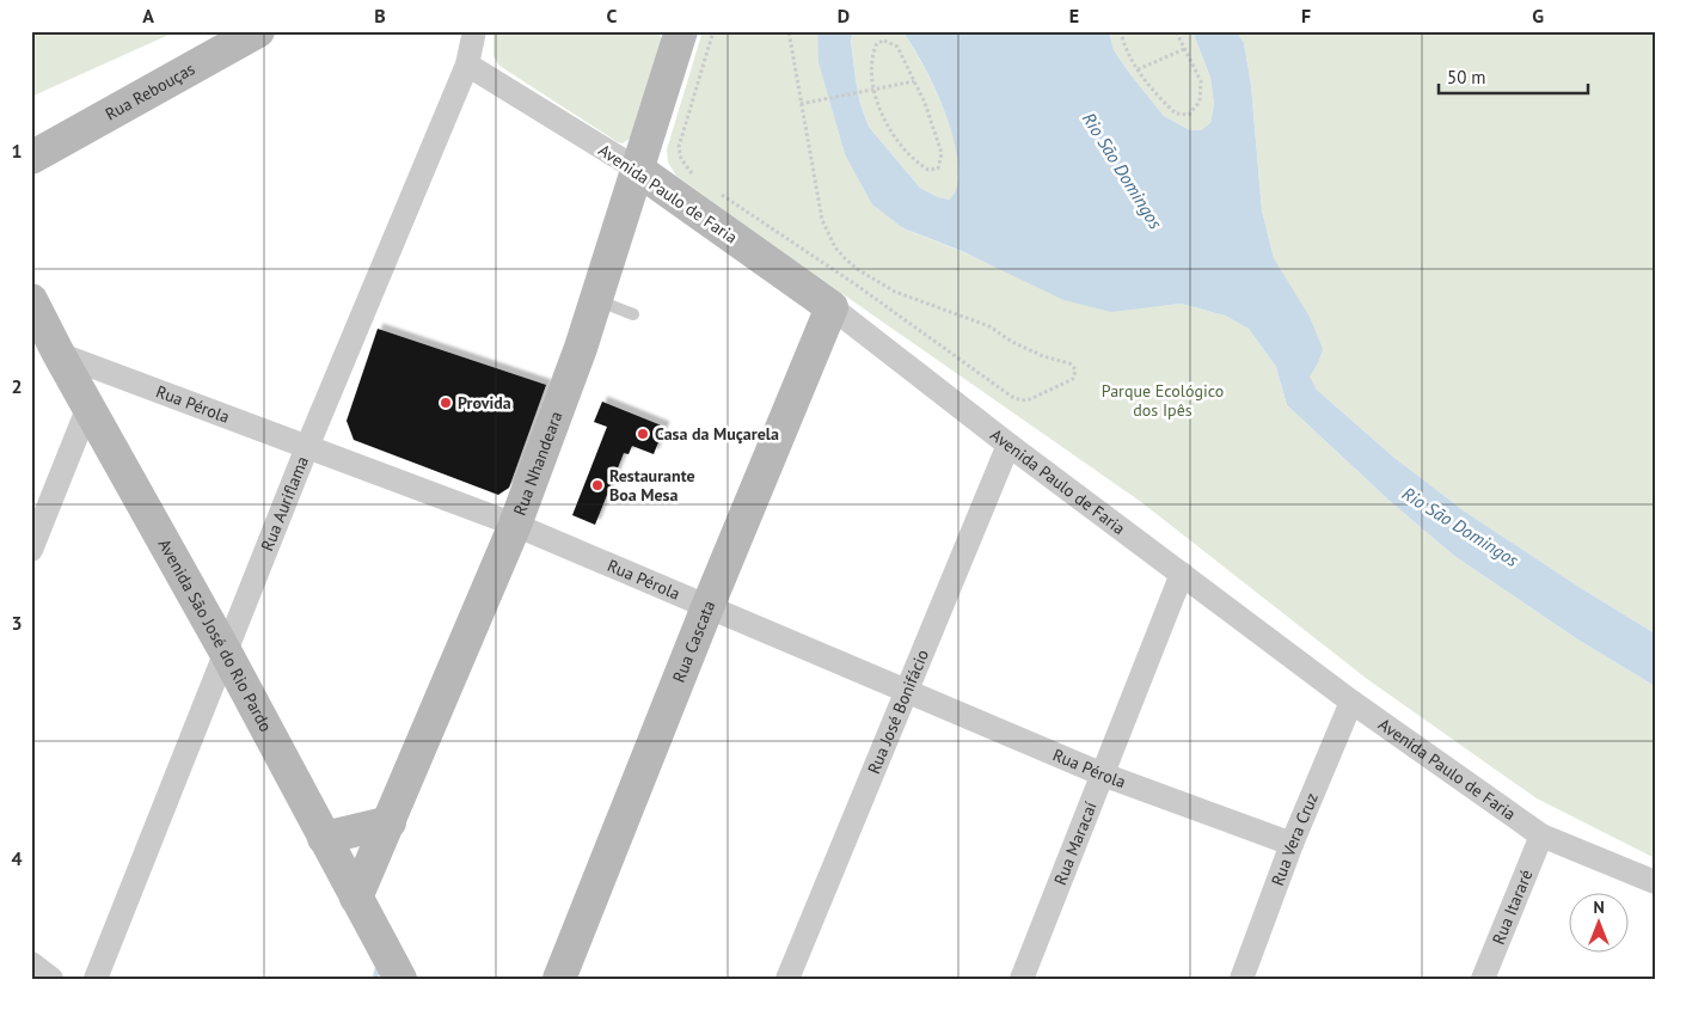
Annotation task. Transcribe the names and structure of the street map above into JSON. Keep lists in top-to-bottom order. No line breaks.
{"streets":{"street":["Rua Rebouças","Avenida Paulo de Faria","Rua Pérola","Rua Nhandeara","Rua Auriflama","Avenida São José do Rio Pardo","Rua Cascata","Rua José Bonifácio","Rua Vera Cruz","Rua Maracaí","Rua Itararé"]},"crossings":[["Avenida Paulo de Faria","Rua Nhandeara"],["Avenida Paulo de Faria","Rua Auriflama"],["Avenida Paulo de Faria","Rua Cascata"],["Avenida Paulo de Faria","Rua José Bonifácio"],["Avenida Paulo de Faria","Rua Vera Cruz"],["Avenida Paulo de Faria","Rua Maracaí"],["Avenida Paulo de Faria","Rua Itararé"],["Rua Pérola","Rua Nhandeara"],["Rua Pérola","Rua Auriflama"],["Rua Pérola","Avenida São José do Rio Pardo"],["Rua Pérola","Rua Cascata"],["Rua Pérola","Rua José Bonifácio"],["Rua Pérola","Rua Vera Cruz"],["Rua Pérola","Rua Maracaí"],["Rua Nhandeara","Avenida São José do Rio Pardo"],["Rua Auriflama","Avenida São José do Rio Pardo"]],"water":["Rio São Domingos"],"parks":["Parque Ecológico dos Ipês"],"places":["Provida","Casa da Muçarela","Restaurante Boa Mesa"],"scale_bar":"50 m","north":"top","grid":{"columns":["A","B","C","D","E","F","G"],"rows":["1","2","3","4"]}}
